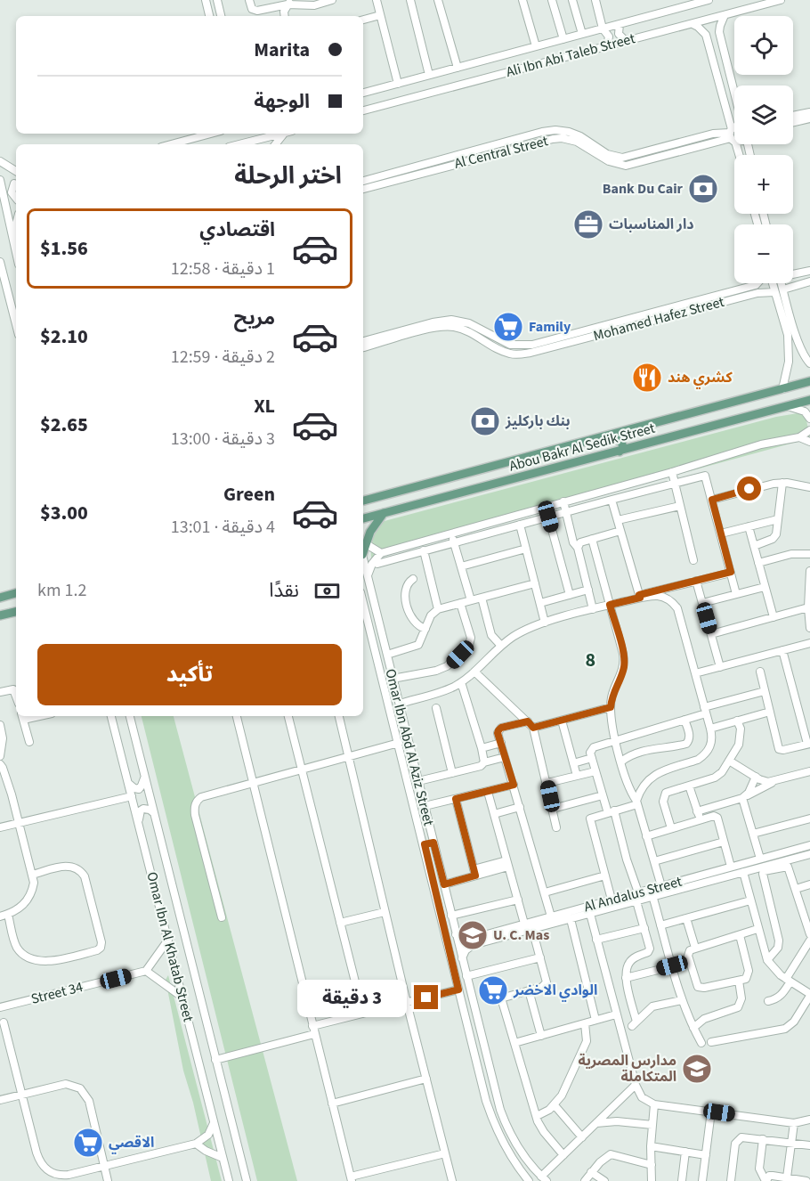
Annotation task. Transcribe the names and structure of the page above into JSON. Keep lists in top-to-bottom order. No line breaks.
{"streets":{"main road":["Abou Bakr Al Sedik Street"],"street":["Ali Ibn Abi Taleb Street","Al Central Street","Mohamed Hafez Street","Omar Ibn Abd Al Aziz Street","Al Andalus Street","Omar Ibn Al Khatab Street","Street 34"]},"districts":["8"],"places":{"bank":["Bank Du Cair","بنك باركليز"],"office":["دار المناسبات"],"supermarket":["Family","الوادي الاخضر","الاقصي"],"restaurant":["كشري هند"],"school or university":["U. C. Mas","مدارس المصرية المتكاملة"]},"page":{"map_buttons":["+","−"],"banner":["Marita","الوجهة"],"heading":"اختر الرحلة","list":[{"name":"اقتصادي","note":"1 دقيقة · 12:58","value":"$1.56"},{"name":"مريح","note":"2 دقيقة · 12:59","value":"$2.10"},{"name":"XL","note":"3 دقيقة · 13:00","value":"$2.65"},{"name":"Green","note":"4 دقيقة · 13:01","value":"$3.00"}],"pay":["نقدًا","1.2 km"],"buttons":"تأكيد","bubble":"3 دقيقة"}}
